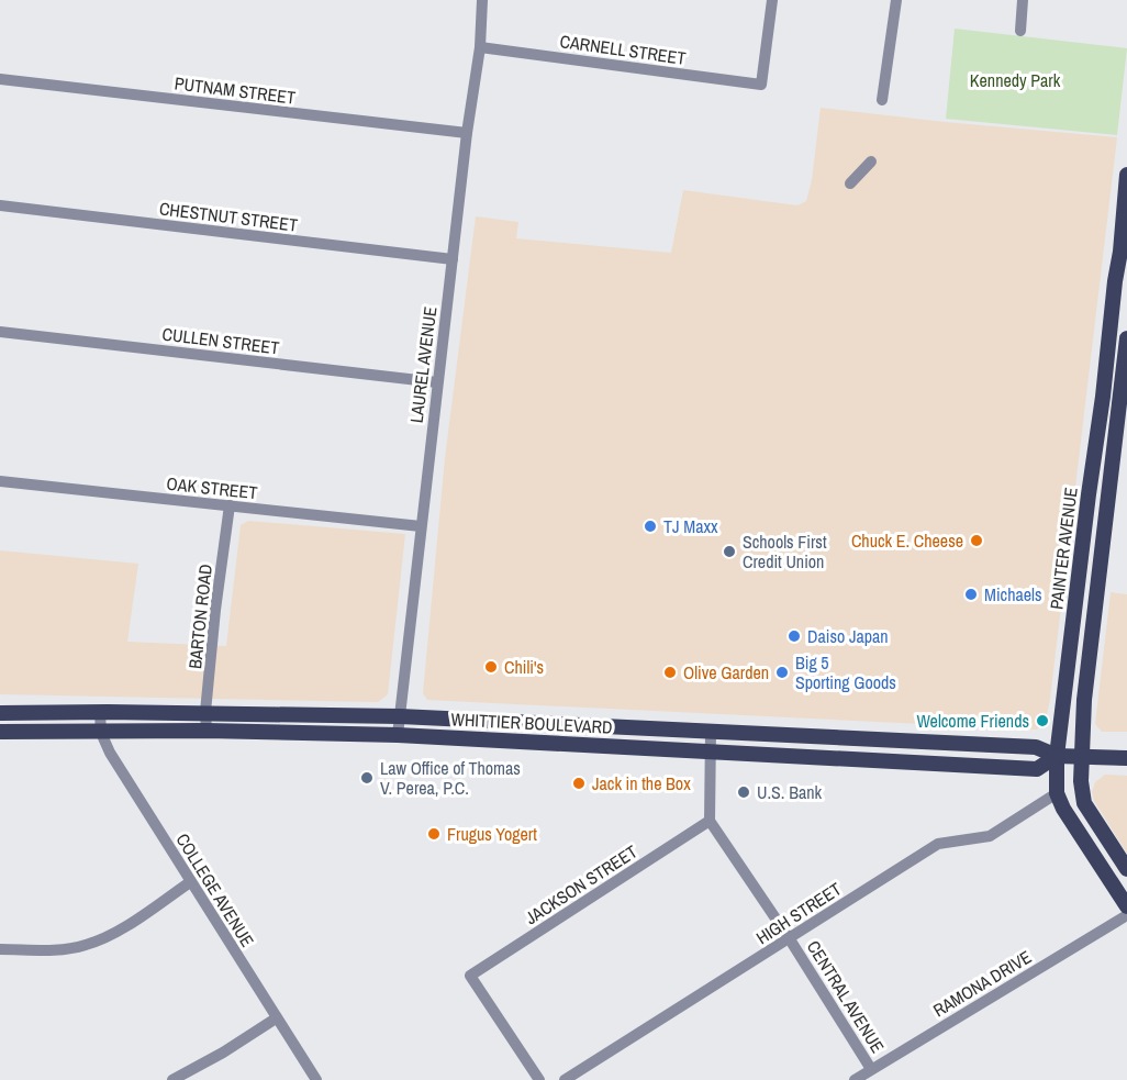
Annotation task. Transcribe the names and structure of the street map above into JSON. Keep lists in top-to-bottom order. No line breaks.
{"streets":{"main road":["PAINTER AVENUE","WHITTIER BOULEVARD"],"street":["CARNELL STREET","PUTNAM STREET","CHESTNUT STREET","CULLEN STREET","LAUREL AVENUE","OAK STREET","BARTON ROAD","JACKSON STREET","COLLEGE AVENUE","HIGH STREET","RAMONA DRIVE","CENTRAL AVENUE"]},"crossings":[["CARNELL STREET","LAUREL AVENUE"],["PUTNAM STREET","LAUREL AVENUE"],["CHESTNUT STREET","LAUREL AVENUE"],["CULLEN STREET","LAUREL AVENUE"],["LAUREL AVENUE","OAK STREET"],["LAUREL AVENUE","WHITTIER BOULEVARD"],["OAK STREET","BARTON ROAD"],["PAINTER AVENUE","WHITTIER BOULEVARD"],["PAINTER AVENUE","HIGH STREET"],["BARTON ROAD","WHITTIER BOULEVARD"],["WHITTIER BOULEVARD","COLLEGE AVENUE"],["JACKSON STREET","CENTRAL AVENUE"],["HIGH STREET","CENTRAL AVENUE"],["RAMONA DRIVE","CENTRAL AVENUE"]],"parks":["Kennedy Park"],"places":["TJ Maxx","Chuck E. Cheese","Schools First Credit Union","Michaels","Daiso Japan","Chili's","Olive Garden","Big 5 Sporting Goods","Welcome Friends","Law Office of Thomas V. Perea, P.C.","Jack in the Box","U.S. Bank","Frugus Yogert"]}
